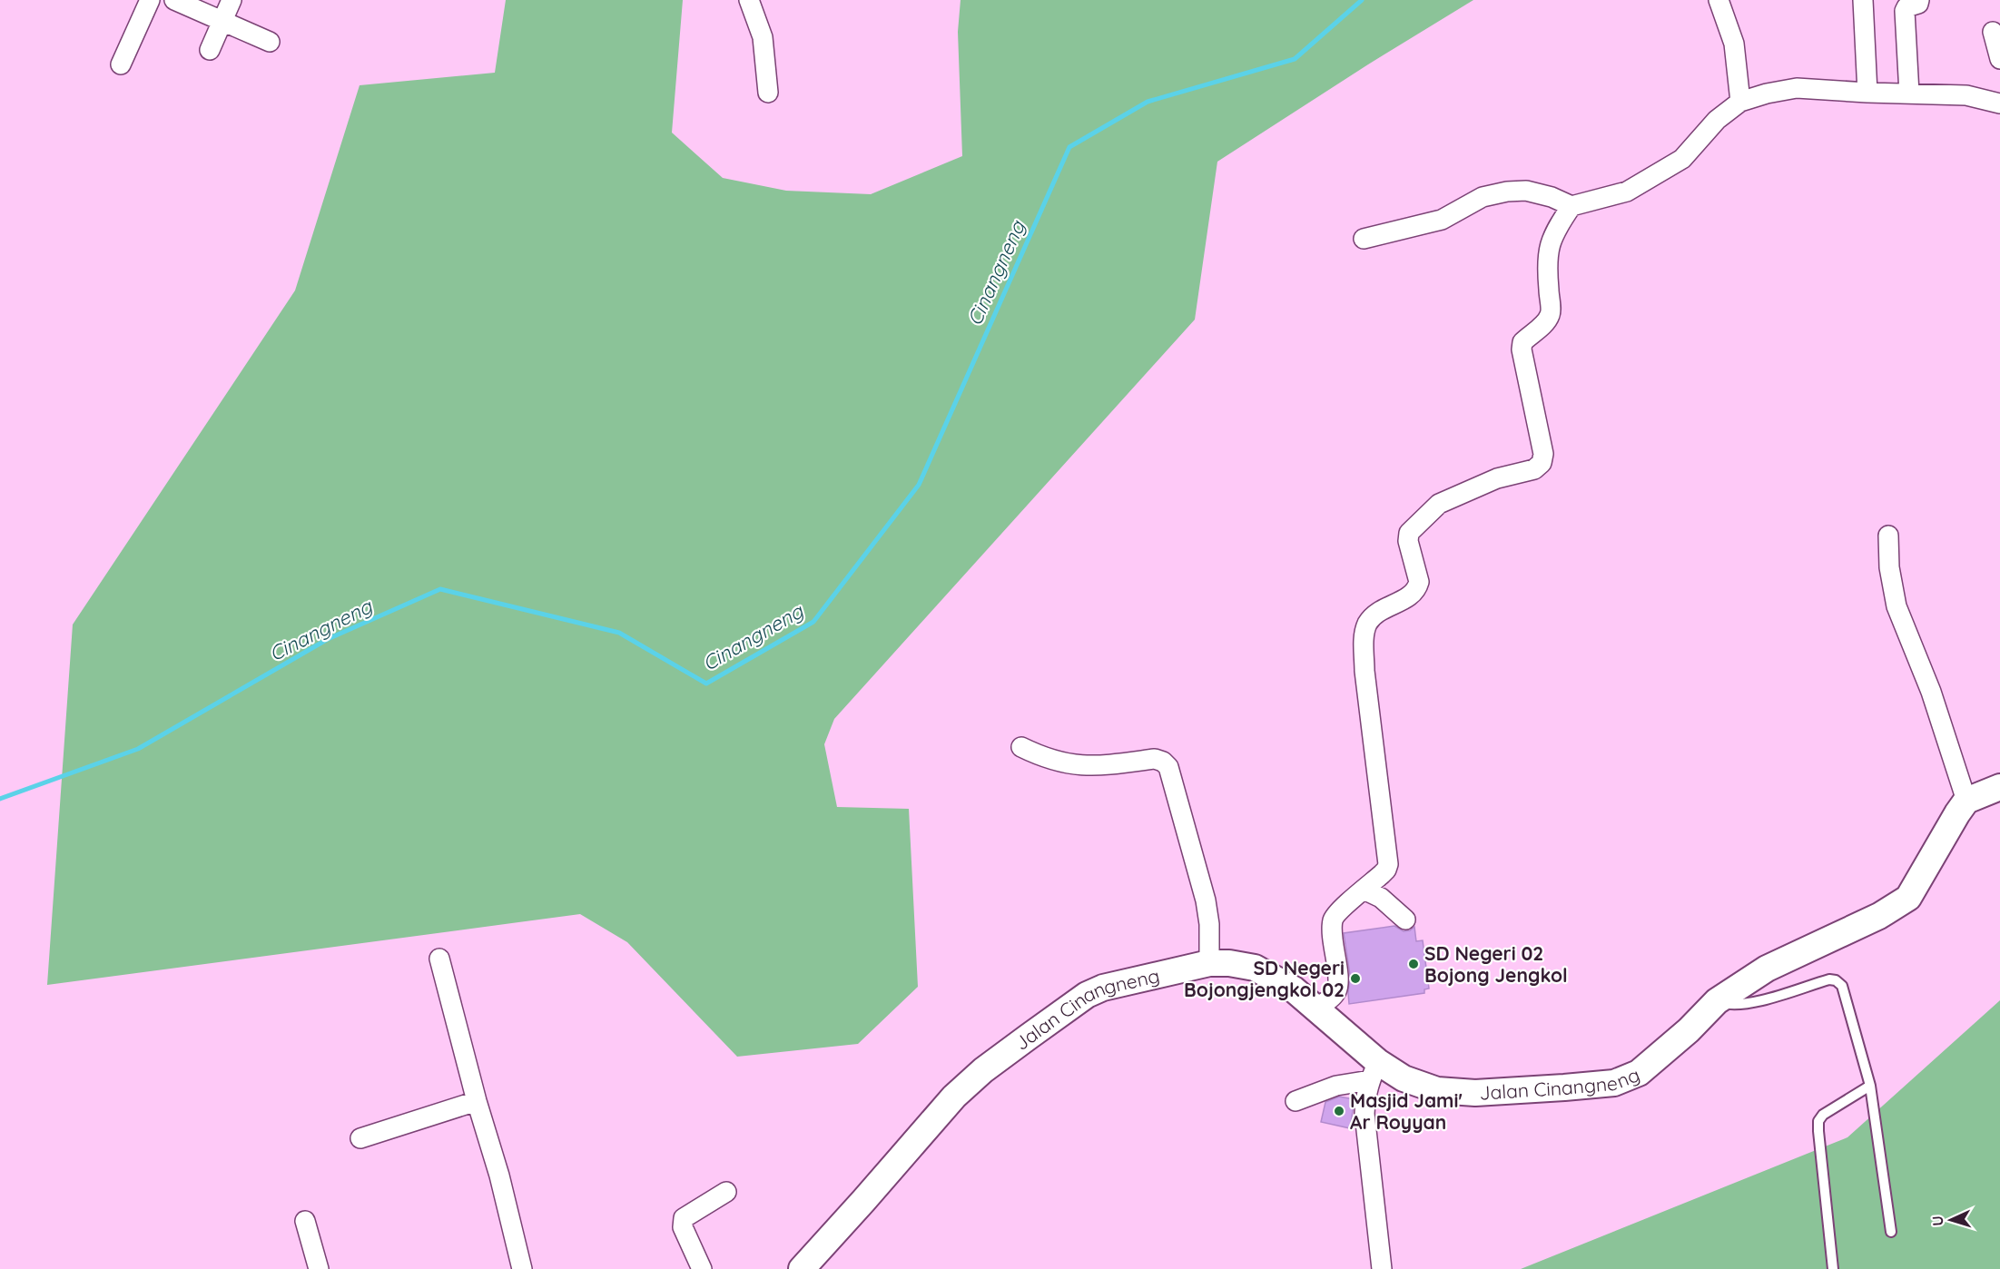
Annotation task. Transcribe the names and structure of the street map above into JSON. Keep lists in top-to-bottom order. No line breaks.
{"streets":{"street":["Jalan Cinangneng"]},"water":["Cinangneng"],"places":["SD Negeri 02 Bojong Jengkol","SD Negeri Bojongjengkol 02","Masjid Jami' Ar Royyan"],"north":"left"}
